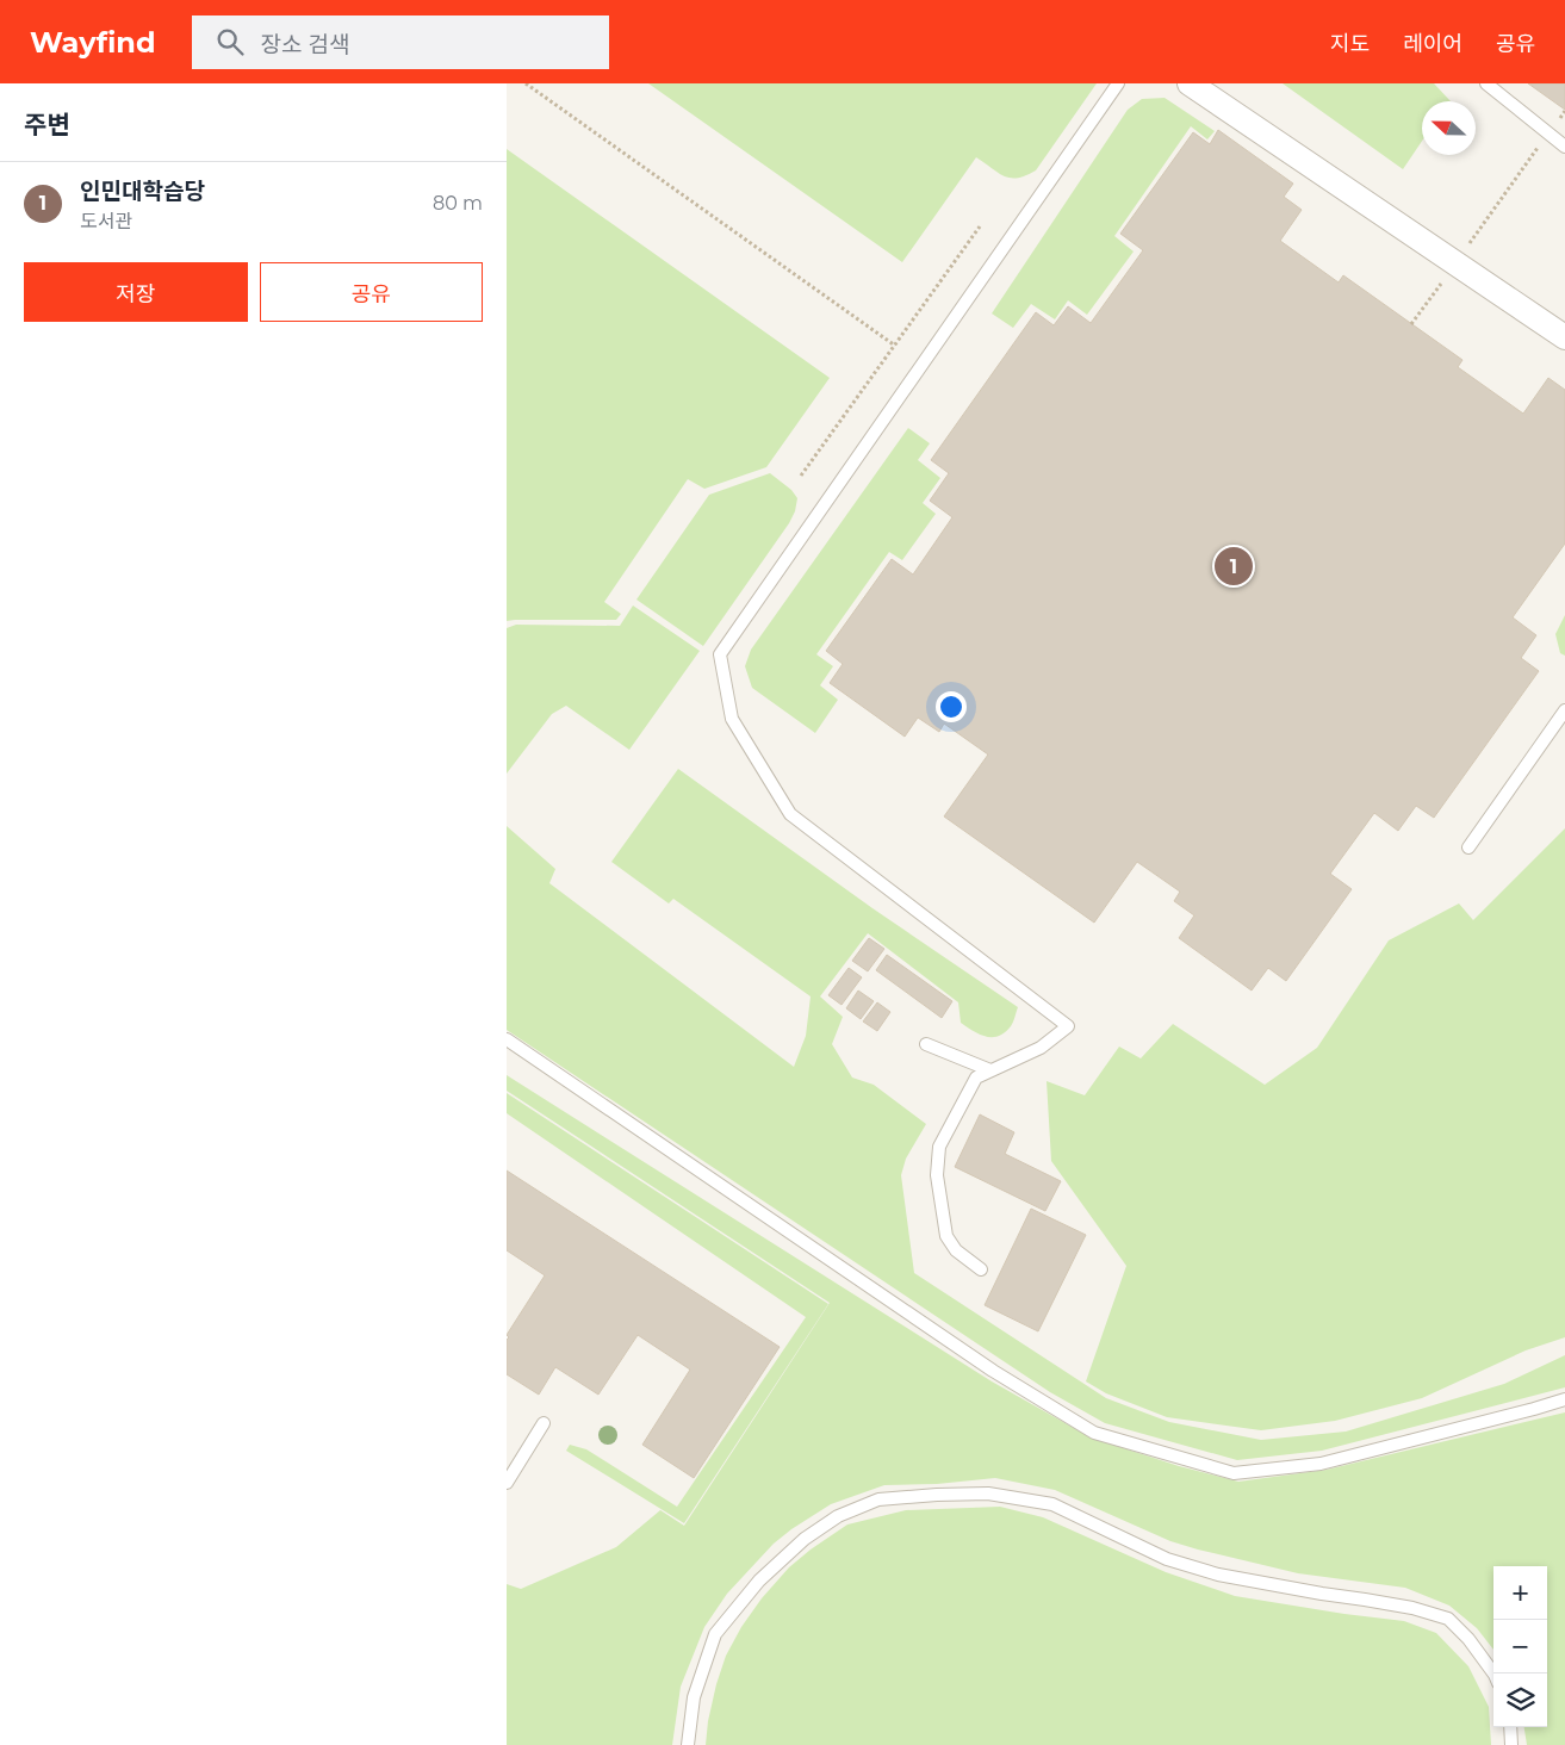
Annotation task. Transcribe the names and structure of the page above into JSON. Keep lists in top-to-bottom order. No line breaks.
{"north":"left","page":{"header":"Wayfind","search":"장소 검색","nav":["지도","레이어","공유"],"heading":"주변","list":[{"mark":"1","name":"인민대학습당","note":"도서관","value":"80 m"}],"buttons":["저장","공유"],"pins":"1","map_buttons":["+","−"]}}
